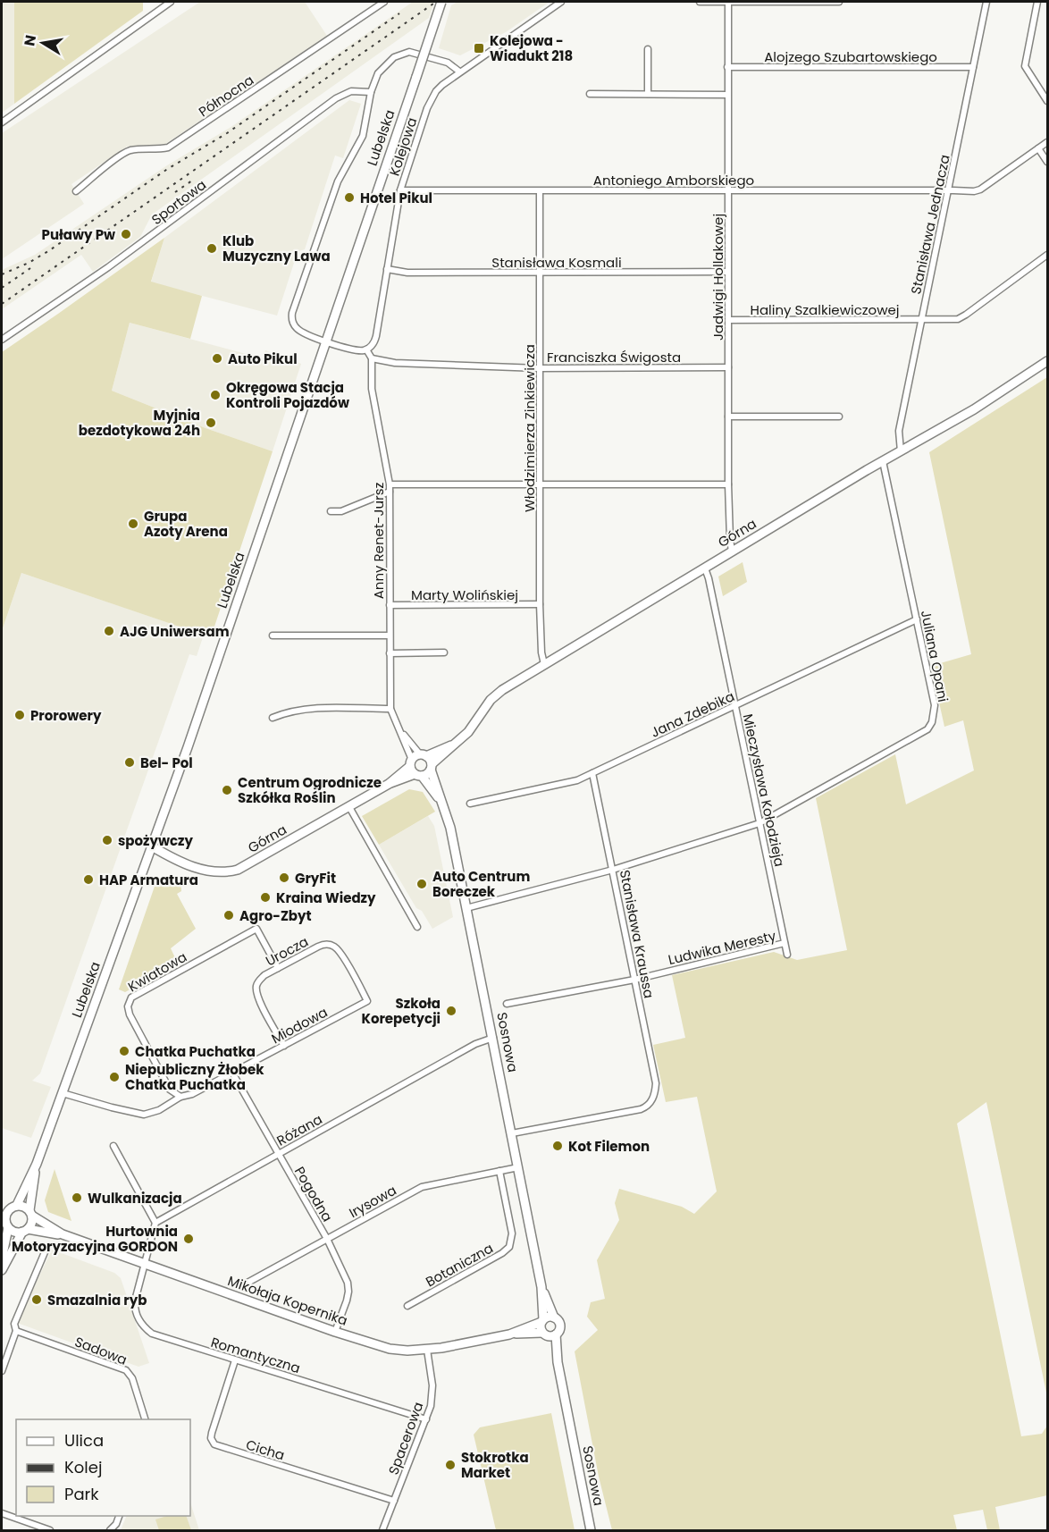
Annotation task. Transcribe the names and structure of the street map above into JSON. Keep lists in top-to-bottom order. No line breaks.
{"streets":{"street":["Alojzego Szubartowskiego","Północna","Lubelska","Kolejowa","Antoniego Amborskiego","Sportowa","Stanisława Jednacza","Stanisława Kosmali","Jadwigi Hollakowej","Haliny Szalkiewiczowej","Franciszka Świgosta","Włodzimierza Zinkiewicza","Górna","Anny Renet-Jursz","Marty Wolińskiej","Juliana Opani","Jana Zdebika","Mieczysława Kołodzieja","Stanisława Kraussa","Ludwika Meresty","Urocza","Kwiatowa","Miodowa","Sosnowa","Różana","Pogodna","Irysowa","Botaniczna","Mikołaja Kopernika","Sadowa","Romantyczna","Spacerowa","Cicha"]},"crossings":[["Alojzego Szubartowskiego","Stanisława Jednacza"],["Alojzego Szubartowskiego","Jadwigi Hollakowej"],["Lubelska","Górna"],["Lubelska","Miodowa"],["Lubelska","Mikołaja Kopernika"],["Kolejowa","Antoniego Amborskiego"],["Kolejowa","Stanisława Kosmali"],["Antoniego Amborskiego","Stanisława Jednacza"],["Antoniego Amborskiego","Jadwigi Hollakowej"],["Antoniego Amborskiego","Włodzimierza Zinkiewicza"],["Stanisława Jednacza","Haliny Szalkiewiczowej"],["Stanisława Jednacza","Górna"],["Stanisława Kosmali","Jadwigi Hollakowej"],["Stanisława Kosmali","Włodzimierza Zinkiewicza"],["Jadwigi Hollakowej","Haliny Szalkiewiczowej"],["Jadwigi Hollakowej","Franciszka Świgosta"],["Jadwigi Hollakowej","Górna"],["Franciszka Świgosta","Włodzimierza Zinkiewicza"],["Franciszka Świgosta","Anny Renet-Jursz"],["Włodzimierza Zinkiewicza","Górna"],["Włodzimierza Zinkiewicza","Marty Wolińskiej"],["Górna","Anny Renet-Jursz"],["Górna","Juliana Opani"],["Górna","Mieczysława Kołodzieja"],["Górna","Sosnowa"],["Anny Renet-Jursz","Marty Wolińskiej"],["Anny Renet-Jursz","Sosnowa"],["Juliana Opani","Jana Zdebika"],["Juliana Opani","Mieczysława Kołodzieja"],["Juliana Opani","Stanisława Kraussa"],["Juliana Opani","Sosnowa"],["Jana Zdebika","Mieczysława Kołodzieja"],["Jana Zdebika","Stanisława Kraussa"],["Mieczysława Kołodzieja","Ludwika Meresty"],["Stanisława Kraussa","Ludwika Meresty"],["Stanisława Kraussa","Sosnowa"],["Urocza","Kwiatowa"],["Urocza","Miodowa"],["Kwiatowa","Miodowa"],["Miodowa","Pogodna"],["Sosnowa","Różana"],["Sosnowa","Irysowa"],["Sosnowa","Mikołaja Kopernika"],["Różana","Pogodna"],["Pogodna","Irysowa"],["Pogodna","Mikołaja Kopernika"],["Irysowa","Botaniczna"],["Mikołaja Kopernika","Romantyczna"],["Mikołaja Kopernika","Spacerowa"],["Romantyczna","Spacerowa"],["Romantyczna","Cicha"],["Spacerowa","Cicha"]],"places":{"transit":["Kolejowa - Wiadukt 218"],"other":["Hotel Pikul","Puławy Pw","Klub Muzyczny Lawa","Auto Pikul","Okręgowa Stacja Kontroli Pojazdów","Myjnia bezdotykowa 24h","Grupa Azoty Arena","AJG Uniwersam","Prorowery","Bel- Pol","Centrum Ogrodnicze Szkółka Roślin","spożywczy","GryFit","HAP Armatura","Auto Centrum Boreczek","Kraina Wiedzy","Agro-Zbyt","Szkoła Korepetycji","Chatka Puchatka","Niepubliczny Żłobek Chatka Puchatka","Kot Filemon","Wulkanizacja","Hurtownia Motoryzacyjna GORDON","Smazalnia ryb","Stokrotka Market"]},"legend":["Ulica","Kolej","Park"],"north":"left"}
